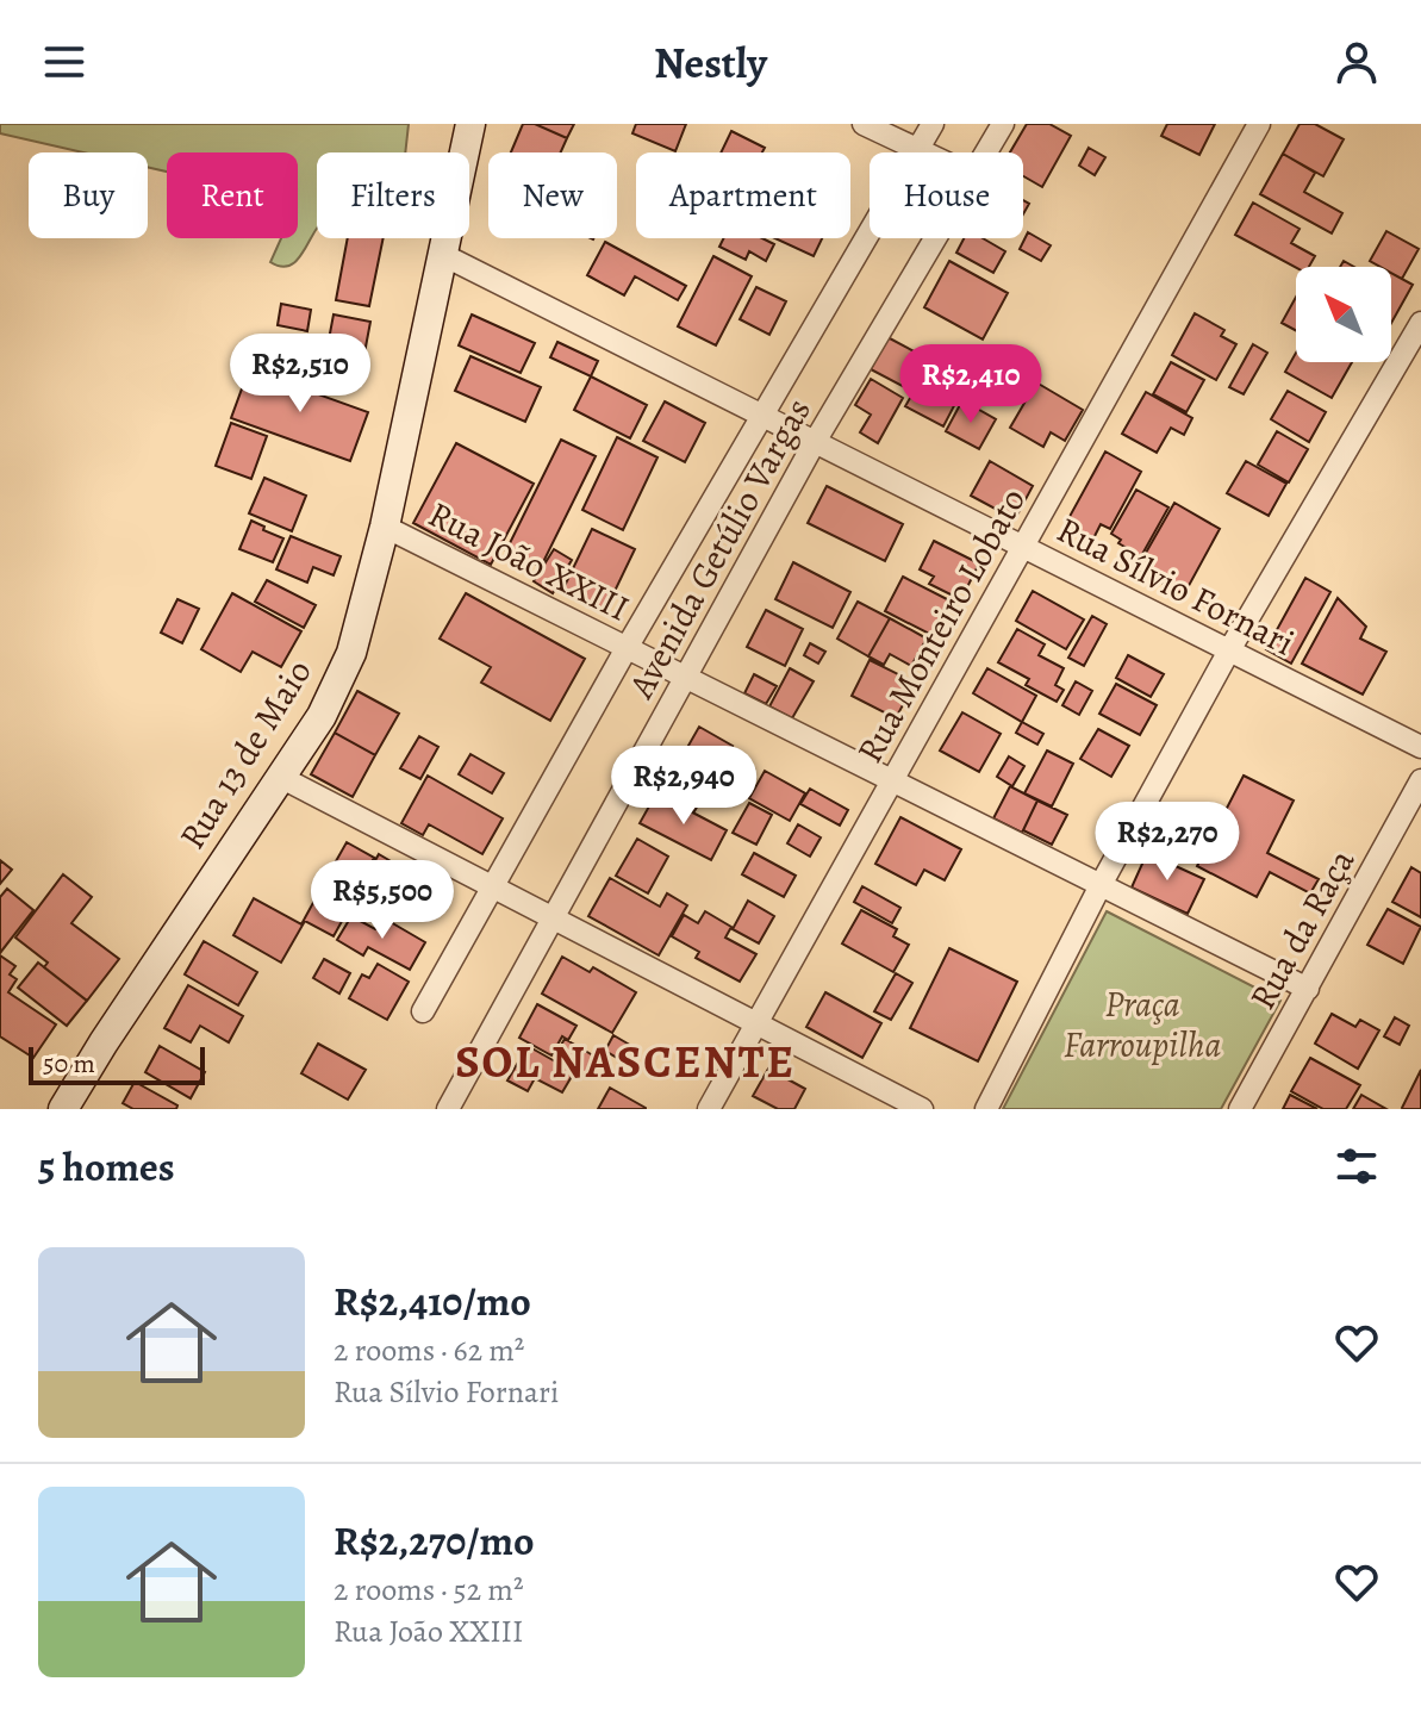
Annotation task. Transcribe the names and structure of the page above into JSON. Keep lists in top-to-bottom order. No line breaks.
{"streets":{"main road":["Rua 13 de Maio"],"street":["Avenida Getúlio Vargas","Rua João XXIII","Rua Sílvio Fornari","Rua Monteiro Lobato","Rua da Raça"]},"crossings":[["Avenida Getúlio Vargas","Rua João XXIII"],["Avenida Getúlio Vargas","Rua Sílvio Fornari"],["Rua João XXIII","Rua Monteiro Lobato"],["Rua João XXIII","Rua 13 de Maio"],["Rua João XXIII","Rua da Raça"],["Rua Sílvio Fornari","Rua Monteiro Lobato"],["Rua Sílvio Fornari","Rua 13 de Maio"]],"districts":["SOL NASCENTE"],"parks":["Praça Farroupilha"],"scale_bar":"50 m","north":"top left","page":{"header":"Nestly","chip":["Buy","Rent","Filters","New","Apartment","House"],"price":["R$2,510","R$2,410","R$2,940","R$2,270","R$5,500"],"scale":"50 m","heading":"5 homes","list":[{"name":"R$2,410/mo","note":"2 rooms · 62 m² · Rua Sílvio Fornari"},{"name":"R$2,270/mo","note":"2 rooms · 52 m² · Rua João XXIII"}]}}
